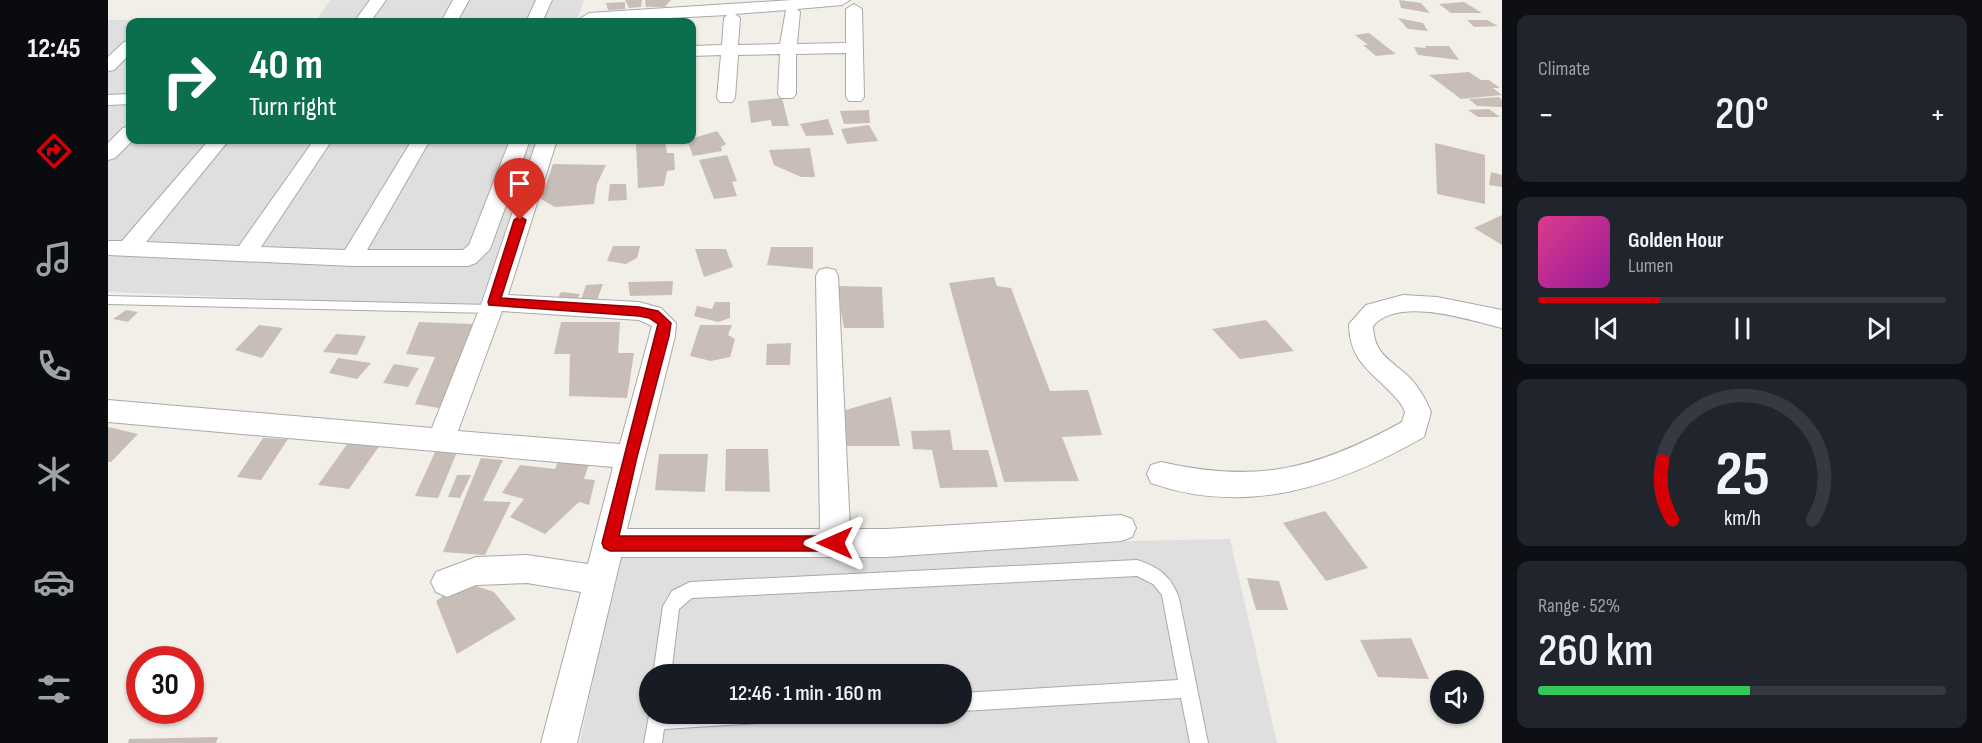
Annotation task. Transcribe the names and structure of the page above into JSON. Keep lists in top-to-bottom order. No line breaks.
{"page":{"tabs":"12:45","tile":["Climate",["Range · 52%","260 km"]],"turn":["40 m","Turn right"],"heat":["−","20°","+"],"song":["Golden Hour","Lumen"],"limit":"30","trip":"12:46 · 1 min · 160 m","gauge":["25","km/h"]}}
